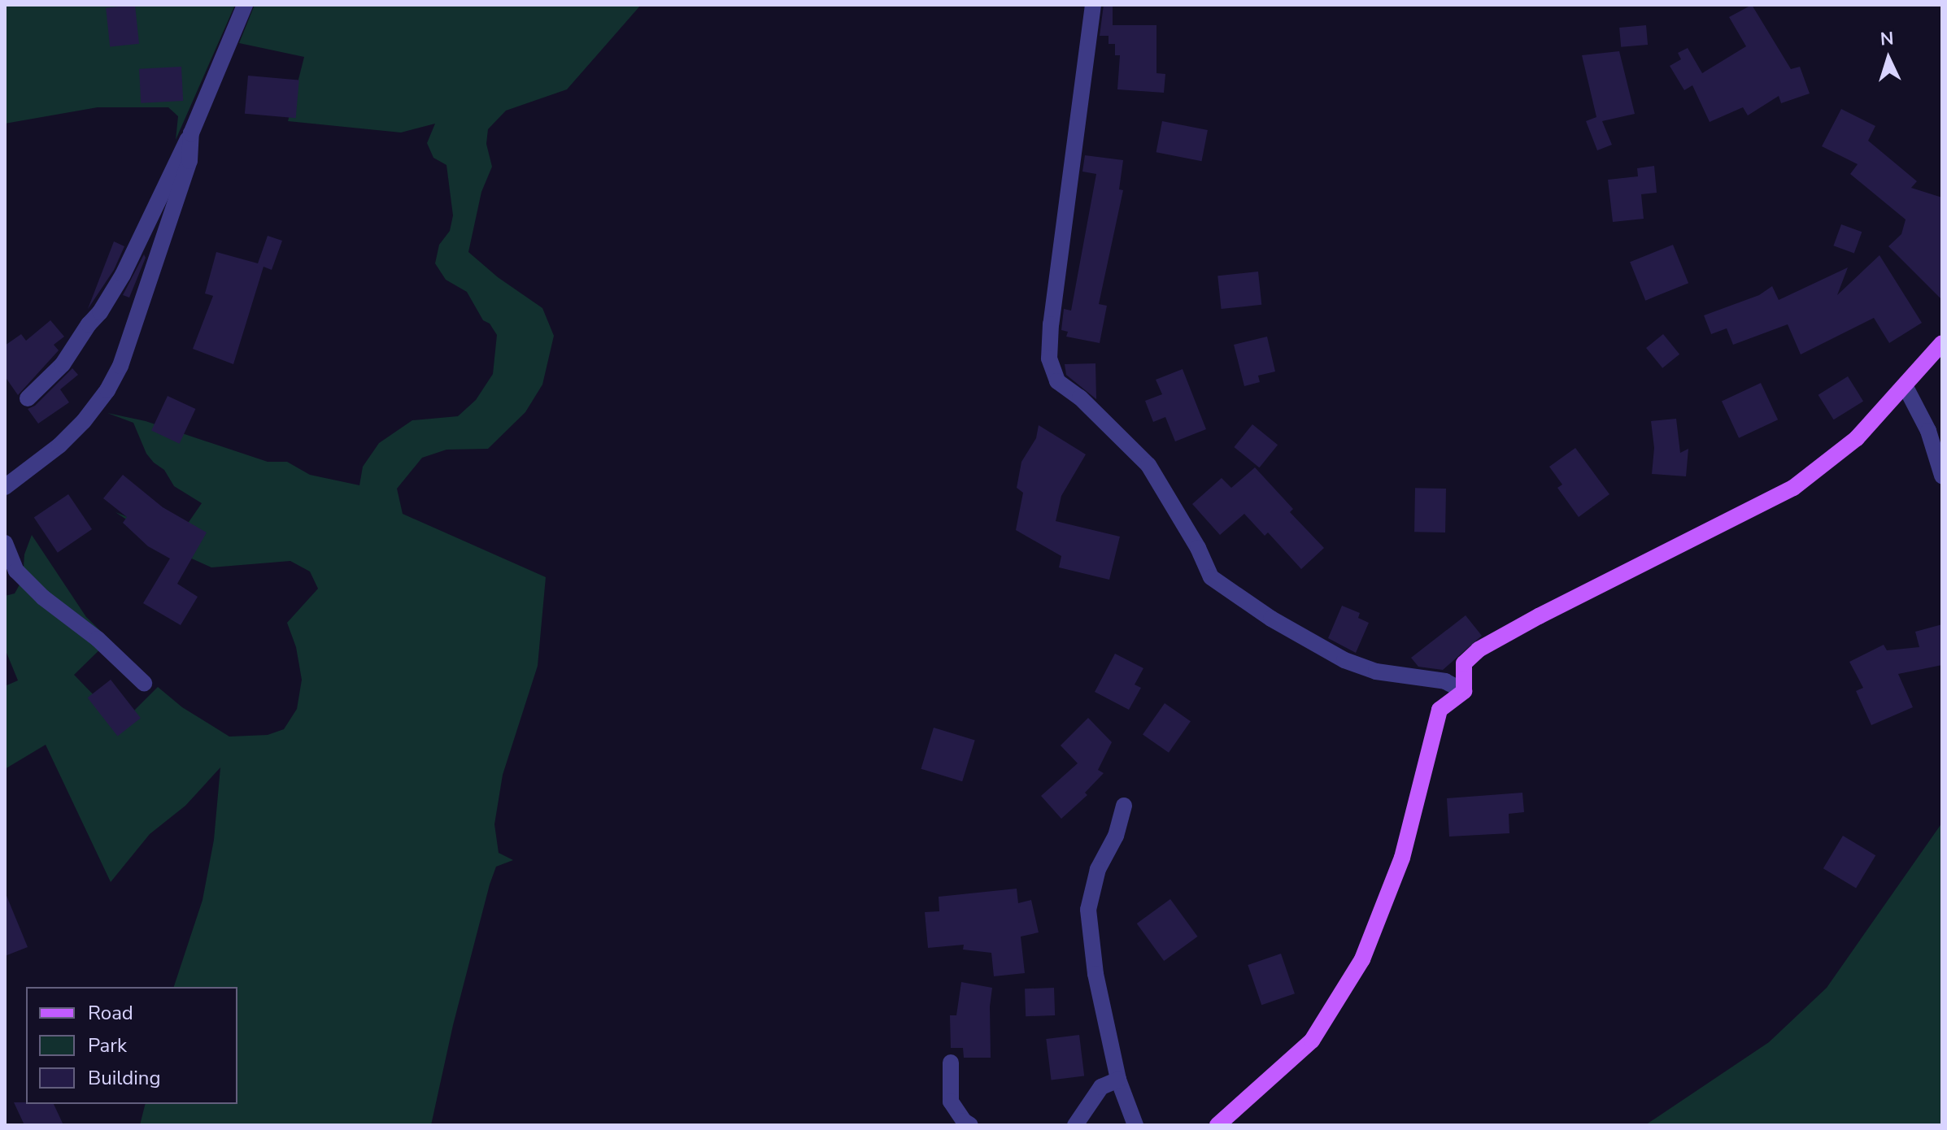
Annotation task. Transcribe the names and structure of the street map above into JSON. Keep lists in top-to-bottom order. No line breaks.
{"legend":["Road","Park","Building"],"north":"top"}
